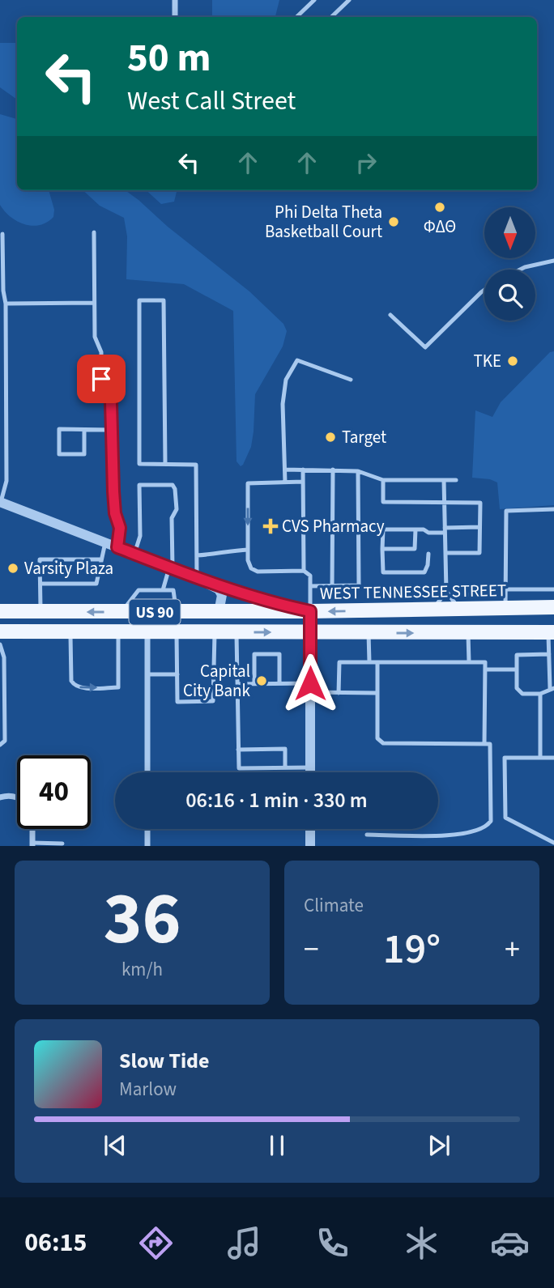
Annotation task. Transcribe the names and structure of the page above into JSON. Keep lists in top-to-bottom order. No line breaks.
{"streets":{"main road":["WEST TENNESSEE STREET","US 90"]},"places":{"other":["ΦΔΘ","Phi Delta Theta Basketball Court","TKE","Target","Varsity Plaza","Capital City Bank"],"health":["CVS Pharmacy"]},"north":"bottom","page":{"turn":["50 m","West Call Street"],"limit":"40","trip":"06:16 · 1 min · 330 m","tile":[["36","km/h"],"Climate"],"heat":["−","19°","+"],"song":["Slow Tide","Marlow"],"tabs":"06:15"}}
